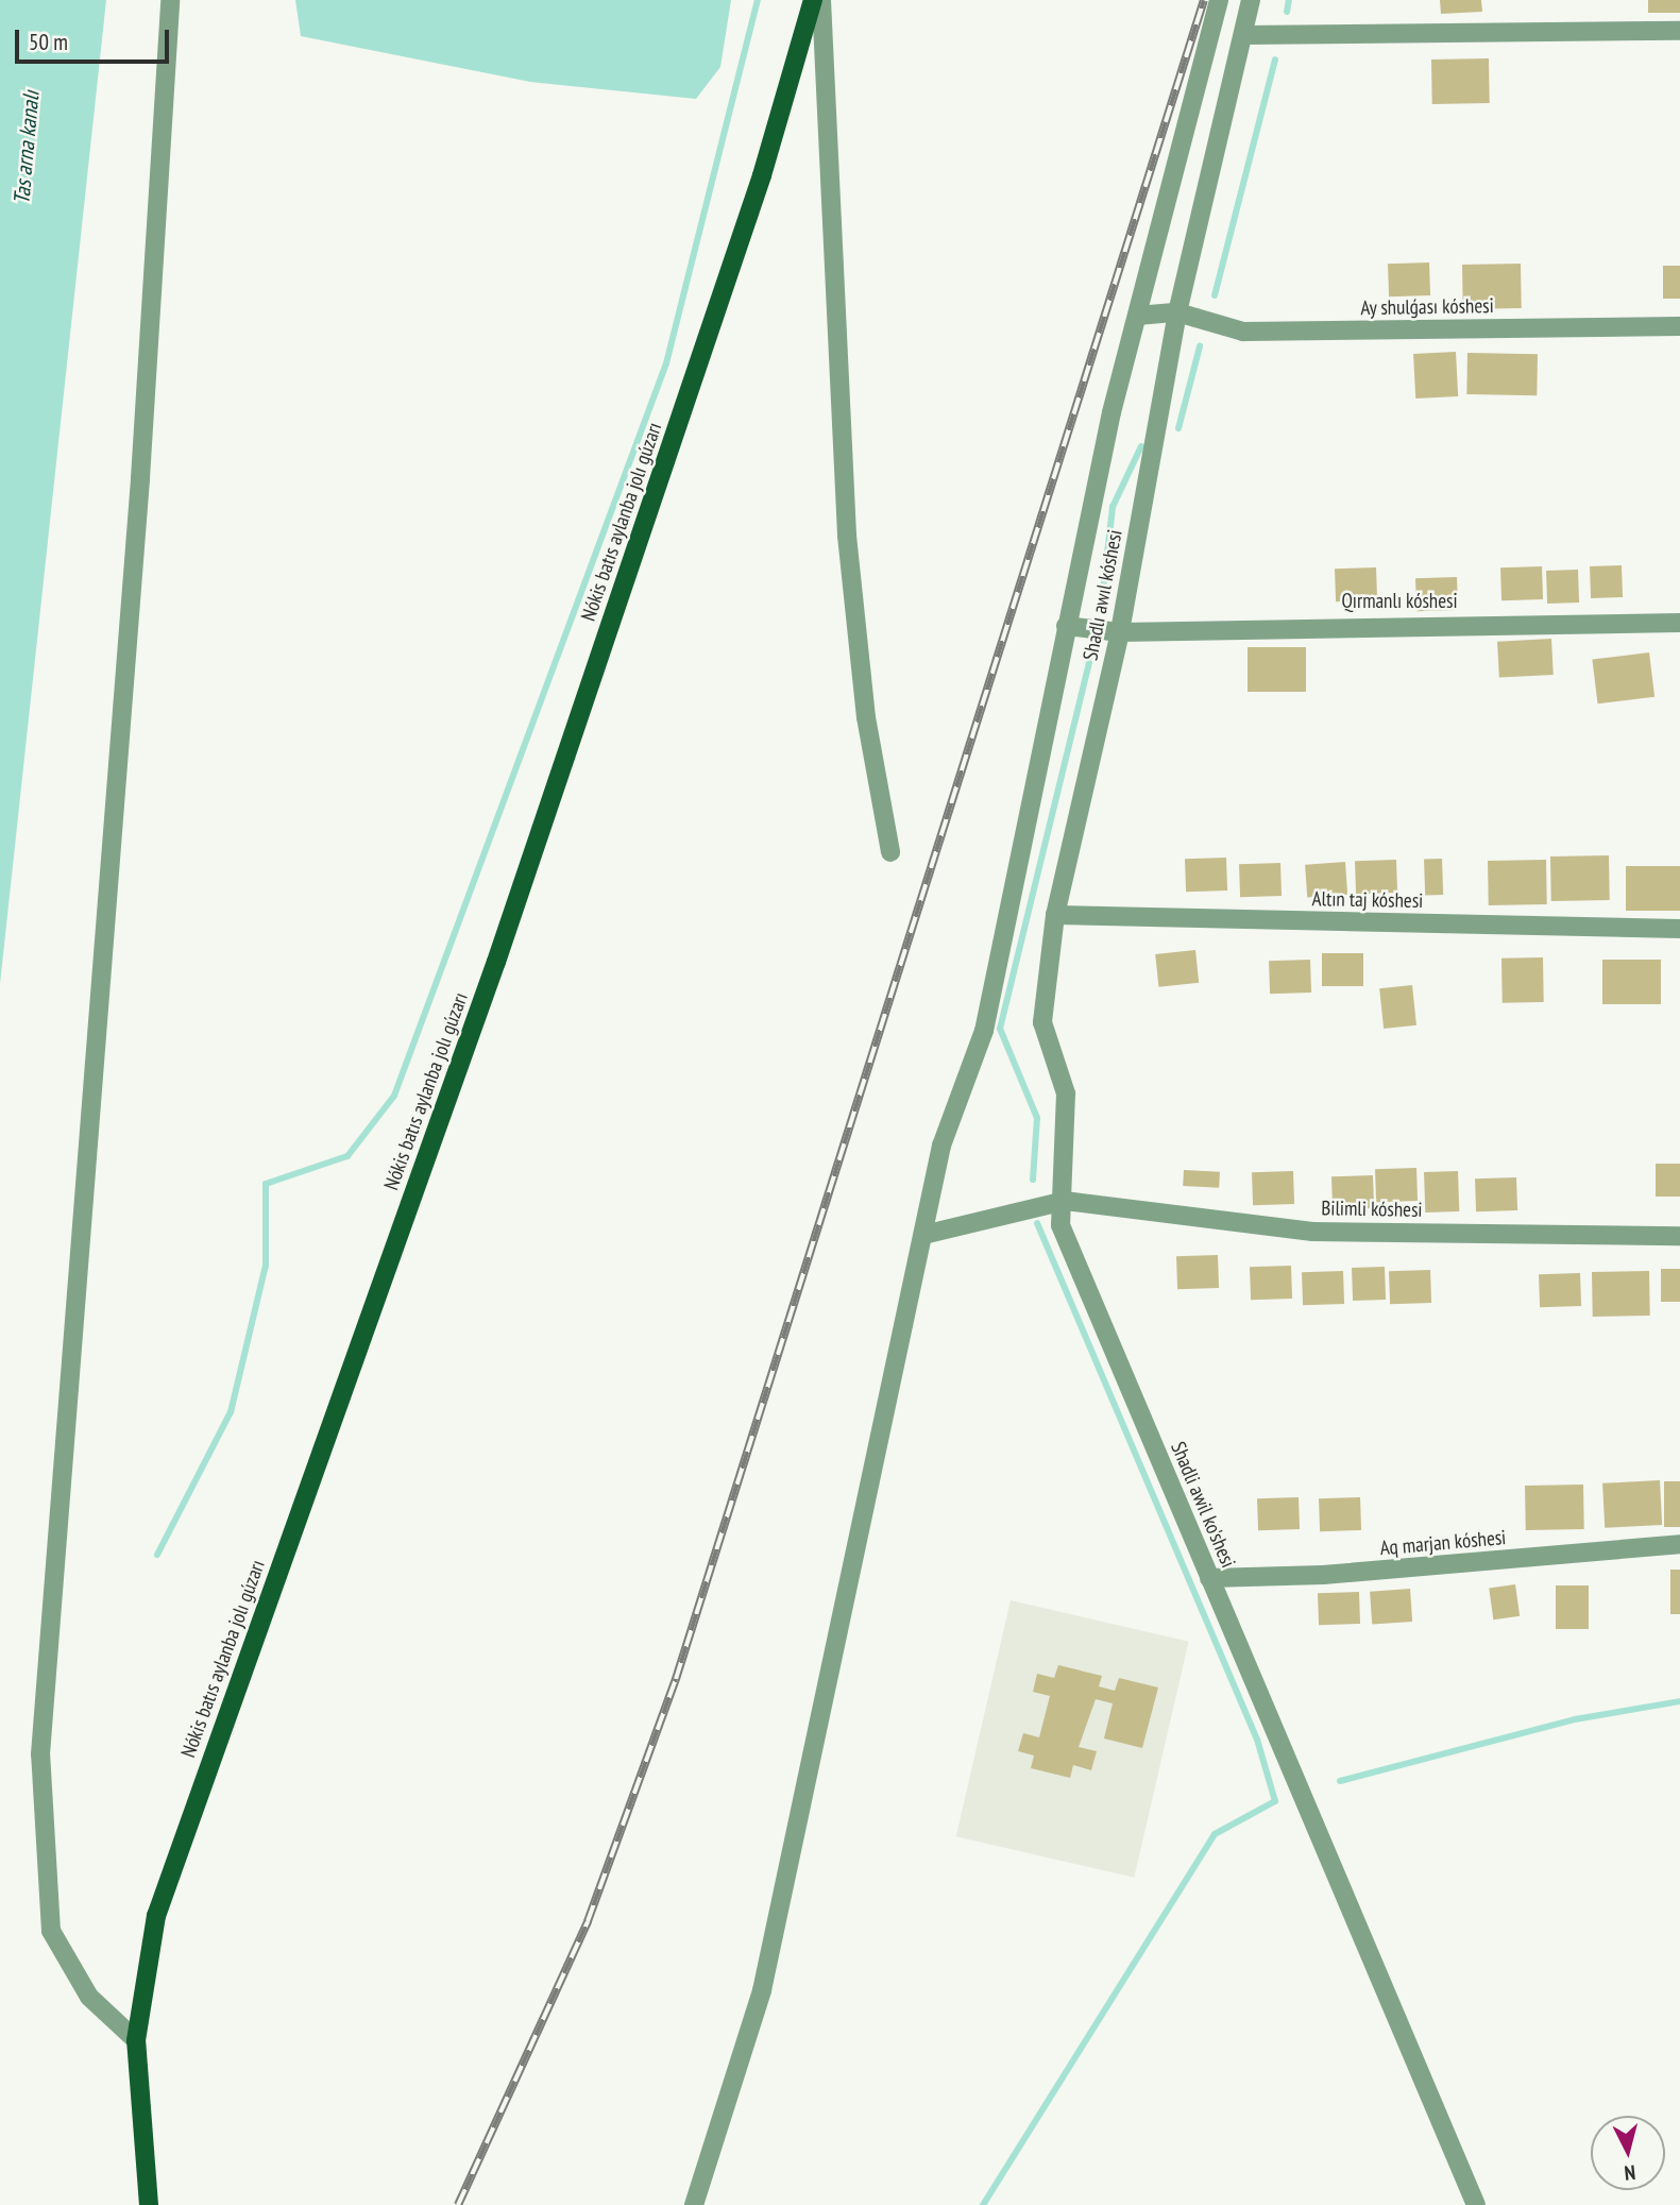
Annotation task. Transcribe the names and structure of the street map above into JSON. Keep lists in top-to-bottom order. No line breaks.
{"streets":{"main road":["Nókis batıs aylanba jolı gúzarı"],"street":["Ay shulǵası kóshesi","Shadlı awıl kóshesi","Qırmanlı kóshesi","Altın taj kóshesi","Bilimli kóshesi","Shadli awil ko'shesi","Aq marjan kóshesi"]},"crossings":[["Ay shulǵası kóshesi","Shadlı awıl kóshesi"],["Shadlı awıl kóshesi","Qırmanlı kóshesi"],["Shadlı awıl kóshesi","Altın taj kóshesi"],["Shadlı awıl kóshesi","Bilimli kóshesi"],["Shadlı awıl kóshesi","Shadli awil ko'shesi"],["Bilimli kóshesi","Shadli awil ko'shesi"],["Shadli awil ko'shesi","Aq marjan kóshesi"]],"water":["Tas arna kanalı"],"scale_bar":"50 m","north":"bottom"}
